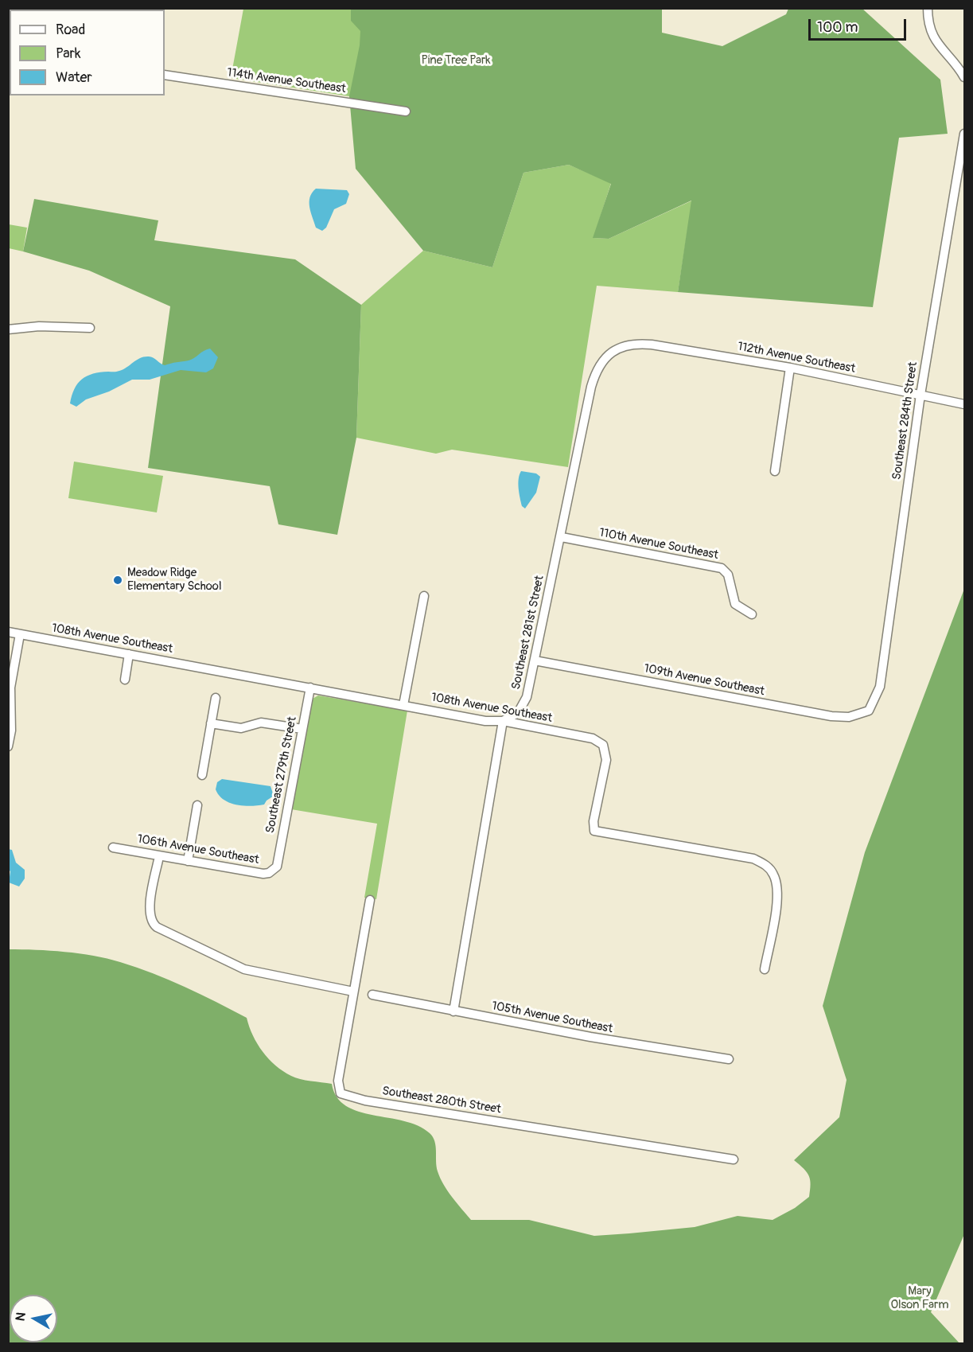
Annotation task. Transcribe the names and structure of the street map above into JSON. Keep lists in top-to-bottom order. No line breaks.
{"streets":{"street":["114th Avenue Southeast","112th Avenue Southeast","Southeast 284th Street","110th Avenue Southeast","Southeast 281st Street","108th Avenue Southeast","109th Avenue Southeast","Southeast 279th Street","106th Avenue Southeast","105th Avenue Southeast","Southeast 280th Street"]},"crossings":[["112th Avenue Southeast","Southeast 284th Street"],["112th Avenue Southeast","Southeast 281st Street"],["Southeast 284th Street","109th Avenue Southeast"],["110th Avenue Southeast","Southeast 281st Street"],["Southeast 281st Street","108th Avenue Southeast"],["Southeast 281st Street","109th Avenue Southeast"],["108th Avenue Southeast","Southeast 279th Street"],["Southeast 279th Street","106th Avenue Southeast"]],"parks":["Pine Tree Park","Mary Olson Farm"],"places":["Meadow Ridge Elementary School"],"legend":["Road","Park","Water"],"scale_bar":"100 m","north":"left"}
